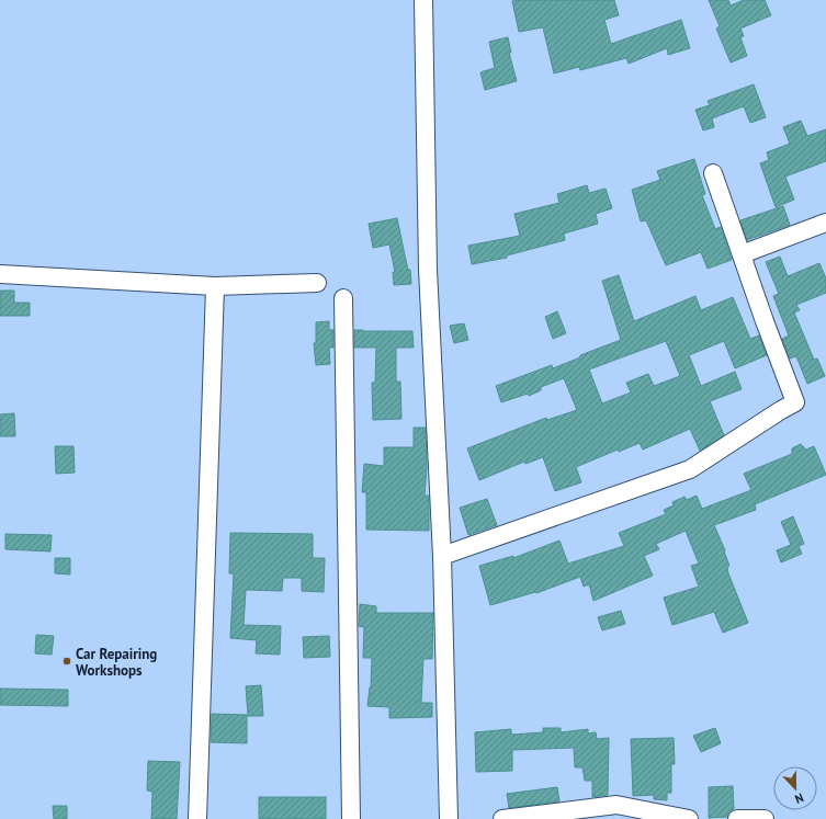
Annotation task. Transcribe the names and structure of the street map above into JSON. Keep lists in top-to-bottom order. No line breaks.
{"places":["Car Repairing Workshops"],"north":"bottom"}
